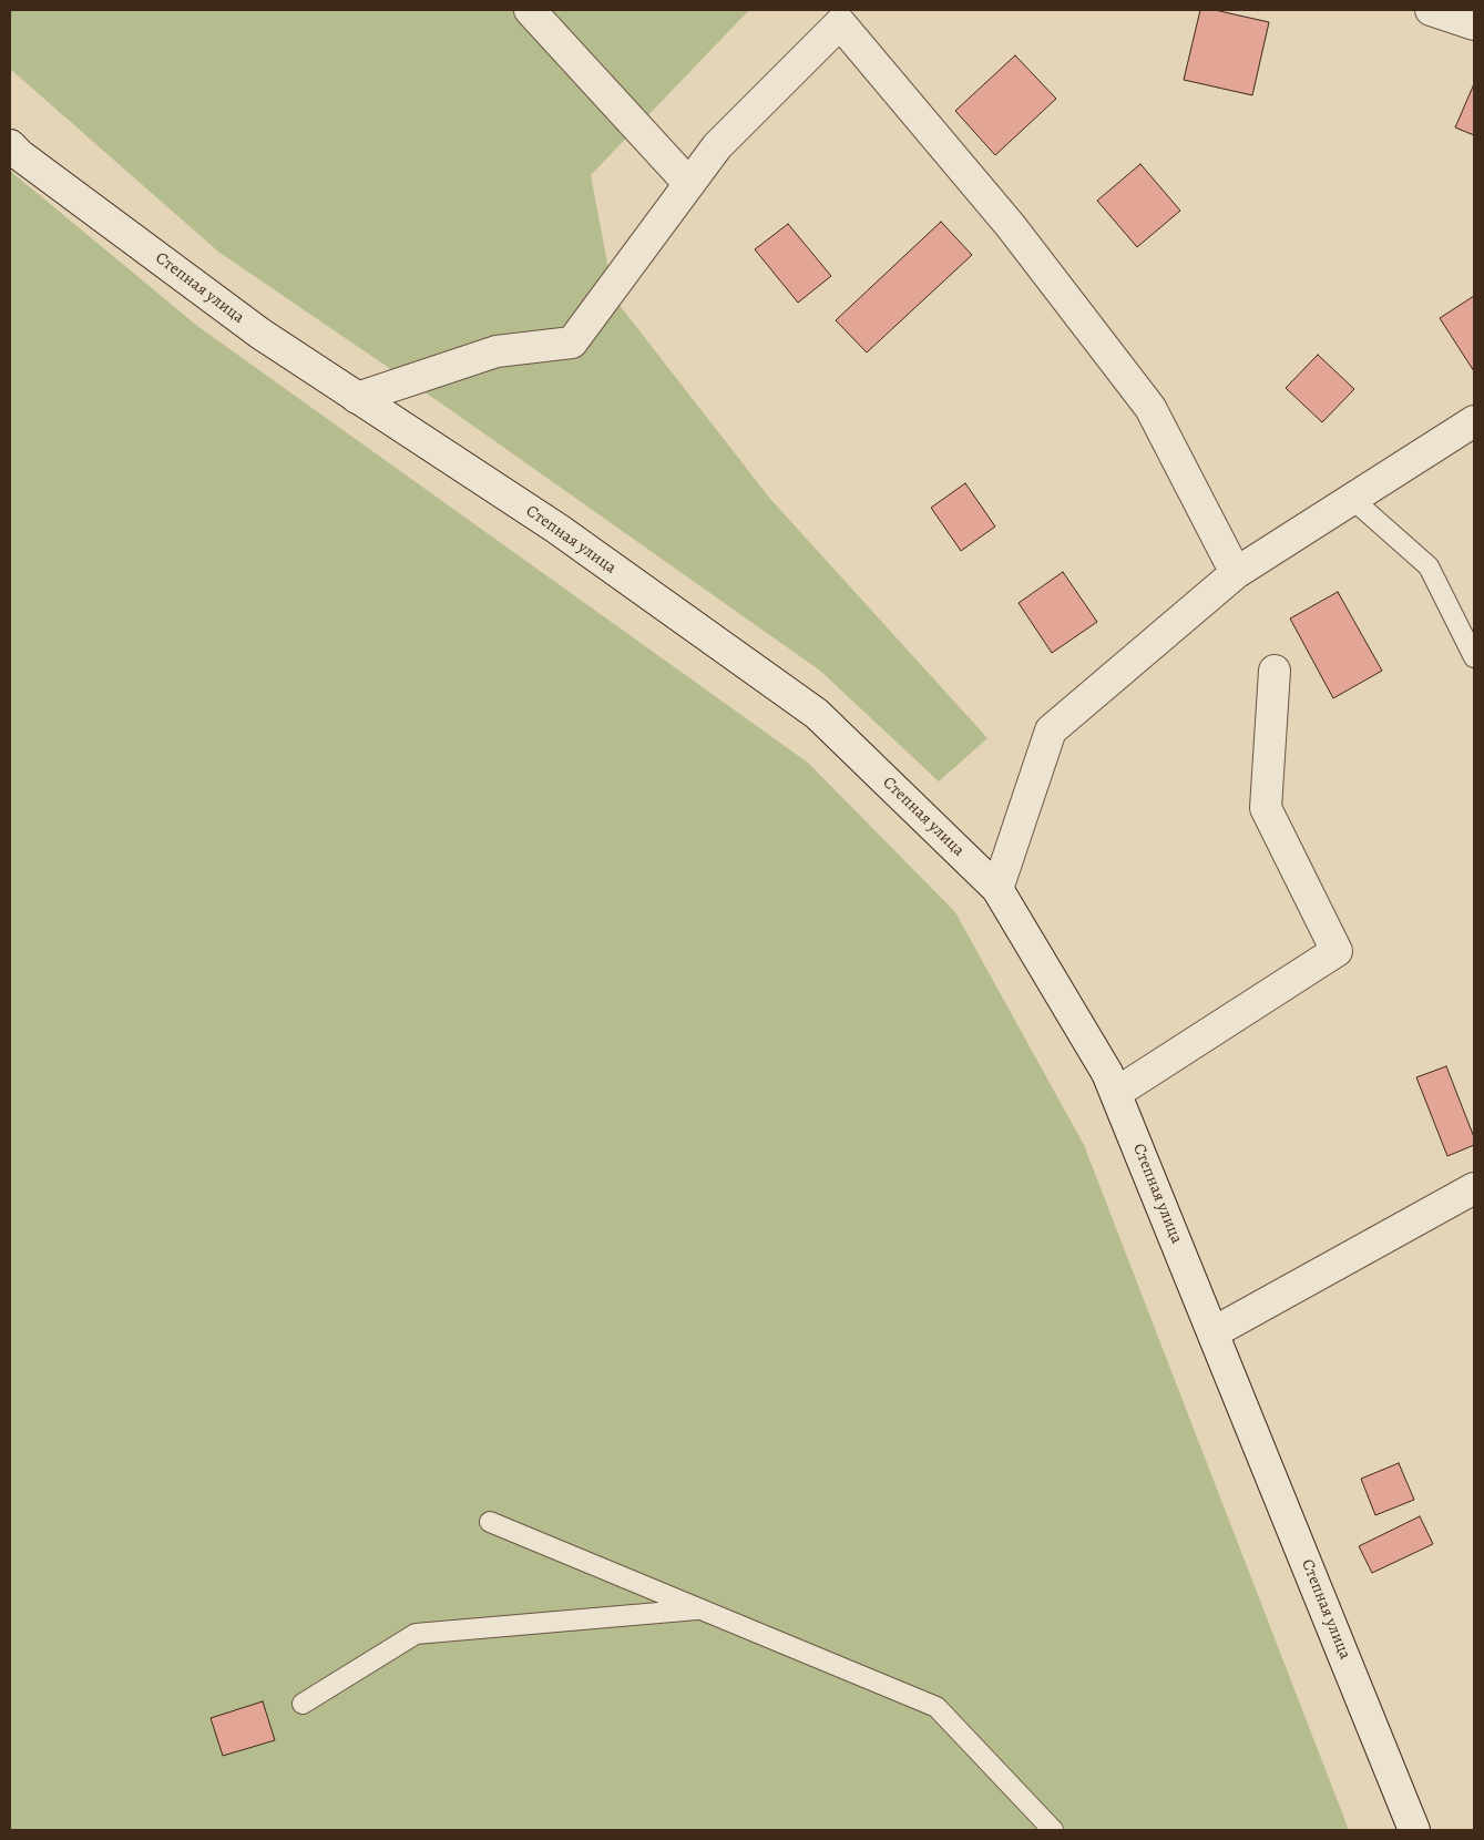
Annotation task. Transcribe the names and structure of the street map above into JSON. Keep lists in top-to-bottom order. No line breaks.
{"streets":{"street":["Степная улица"]}}
